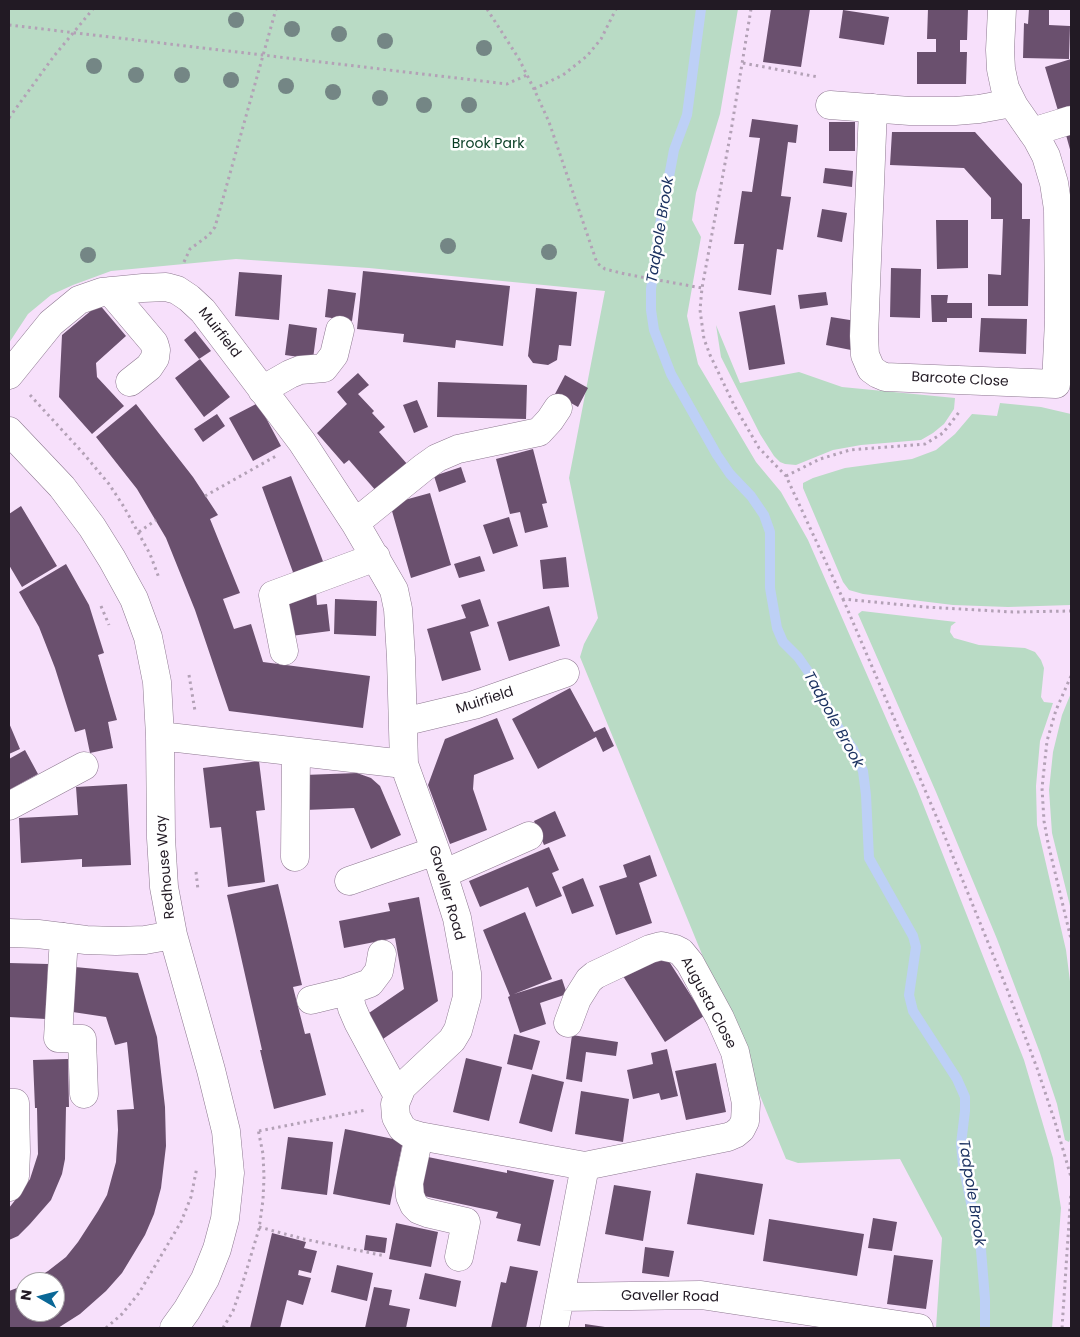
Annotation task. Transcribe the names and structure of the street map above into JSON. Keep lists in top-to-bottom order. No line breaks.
{"streets":{"street":["Muirfield","Barcote Close","Redhouse Way","Gaveller Road","Augusta Close"]},"crossings":[["Muirfield","Gaveller Road"]],"water":["Tadpole Brook"],"parks":["Brook Park"],"north":"left"}
